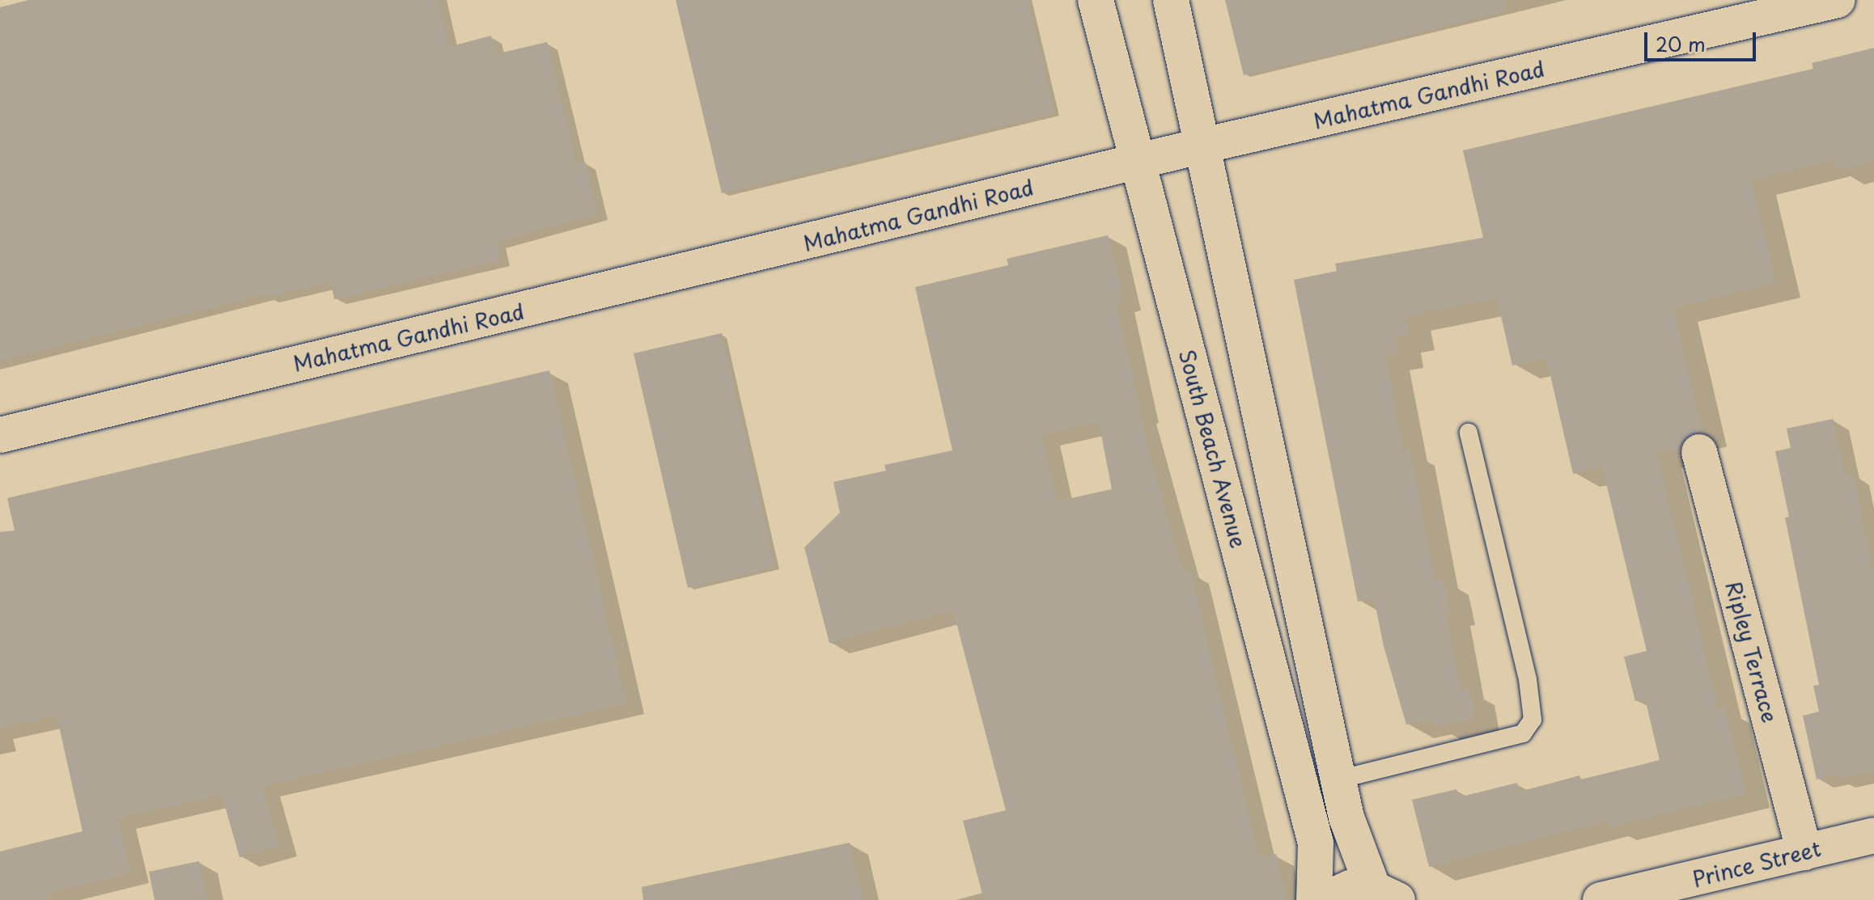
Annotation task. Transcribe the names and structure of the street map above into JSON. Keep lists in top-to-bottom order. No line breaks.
{"streets":{"street":["Mahatma Gandhi Road","South Beach Avenue","Ripley Terrace","Prince Street"]},"crossings":[["Mahatma Gandhi Road","South Beach Avenue"],["Ripley Terrace","Prince Street"]],"scale_bar":"20 m"}
